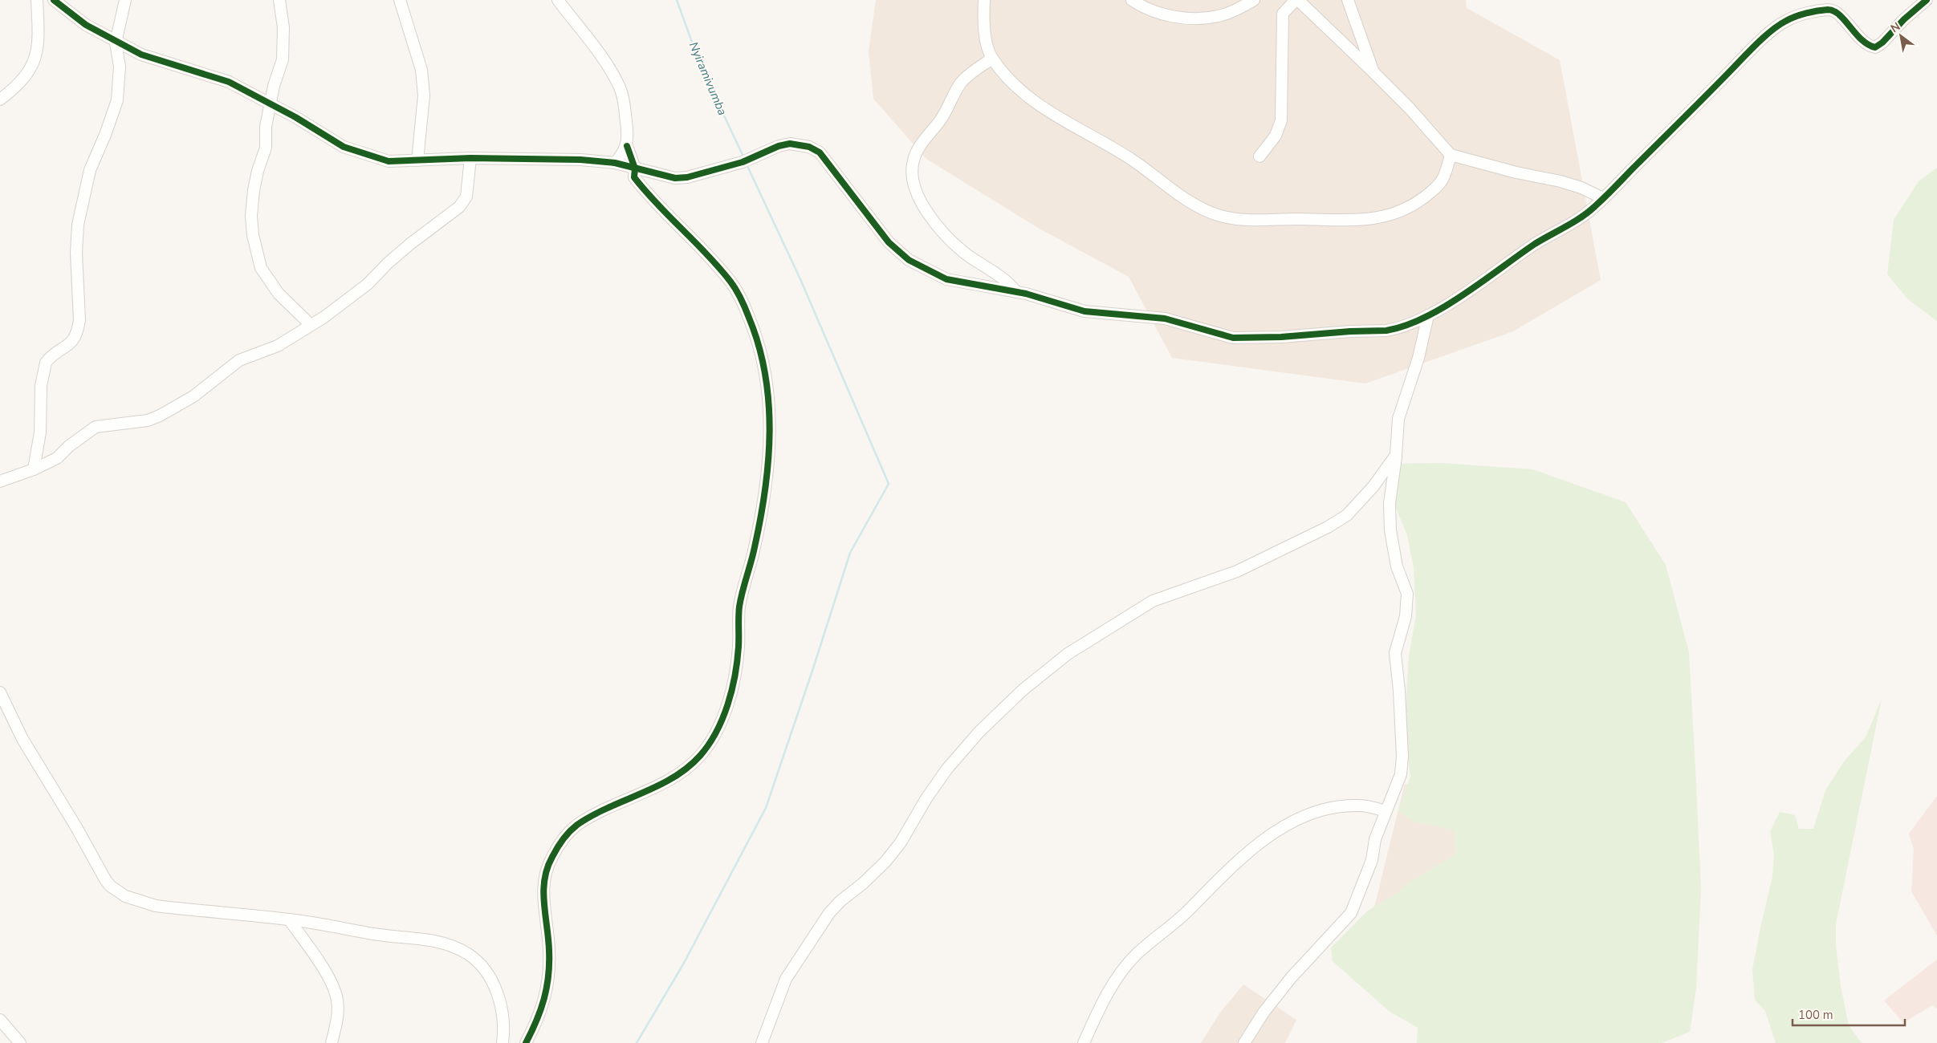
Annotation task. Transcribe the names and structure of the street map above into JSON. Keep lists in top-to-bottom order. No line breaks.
{"water":["Nyiramivumba"],"scale_bar":"100 m","north":"top left"}
